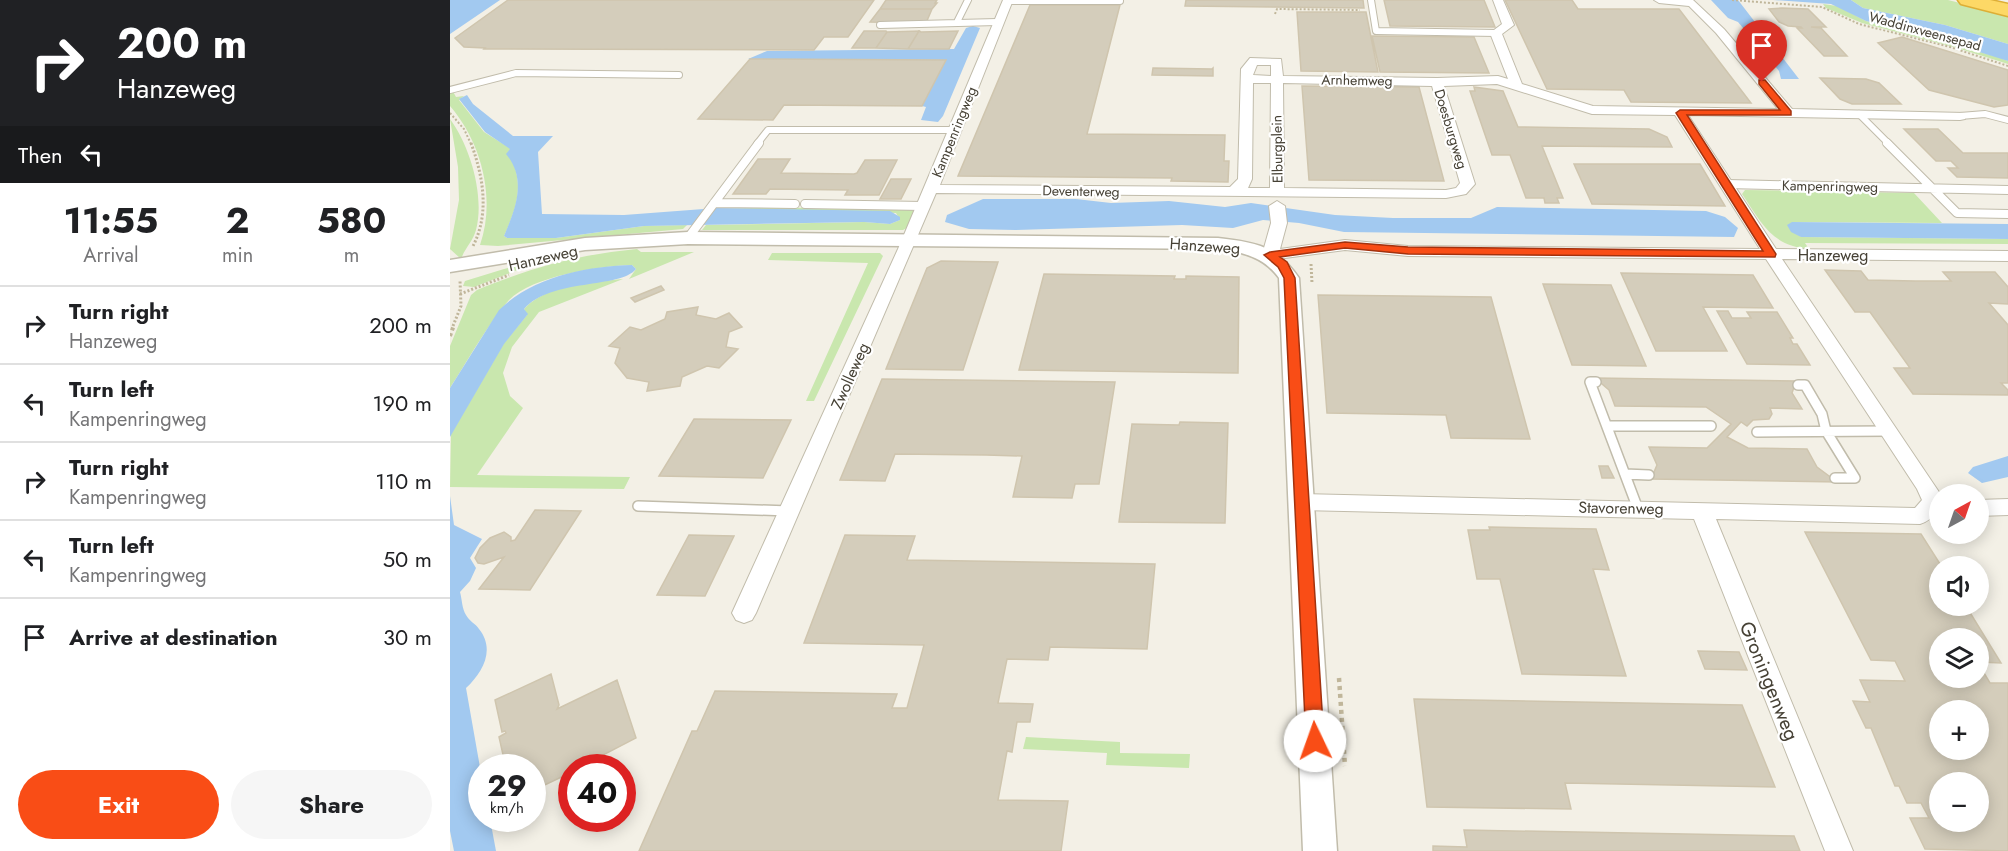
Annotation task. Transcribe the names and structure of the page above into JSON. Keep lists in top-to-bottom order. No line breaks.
{"streets":{"street":["Arnhemweg","Doesburgweg","Kampenringweg","Elburgplein","Deventerweg","Hanzeweg","Zwolleweg","Stavorenweg","Groningenweg"],"path":["Waddinxveensepad"]},"crossings":[["Arnhemweg","Doesburgweg"],["Arnhemweg","Elburgplein"],["Doesburgweg","Elburgplein"],["Doesburgweg","Deventerweg"],["Kampenringweg","Deventerweg"],["Kampenringweg","Hanzeweg"],["Kampenringweg","Zwolleweg"],["Elburgplein","Deventerweg"],["Elburgplein","Hanzeweg"],["Hanzeweg","Zwolleweg"],["Hanzeweg","Stavorenweg"],["Stavorenweg","Groningenweg"]],"north":"top right","page":{"turn":["200 m","Hanzeweg"],"then":"Then","eta":["11:55","Arrival","2","min","580","m"],"list":[{"name":"Turn right","note":"Hanzeweg","value":"200 m"},{"name":"Turn left","note":"Kampenringweg","value":"190 m"},{"name":"Turn right","note":"Kampenringweg","value":"110 m"},{"name":"Turn left","note":"Kampenringweg","value":"50 m"},{"name":"Arrive at destination","value":"30 m"}],"map_buttons":["+","−"],"speed":"29 km/h","limit":"40","buttons":["Exit","Share"]}}
